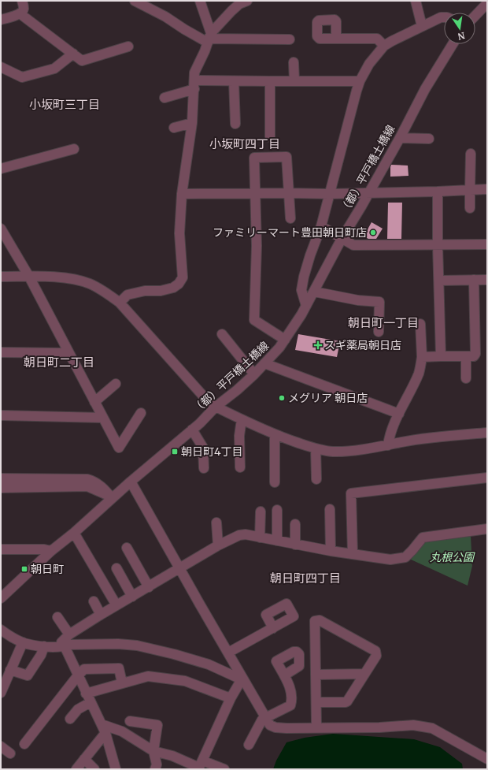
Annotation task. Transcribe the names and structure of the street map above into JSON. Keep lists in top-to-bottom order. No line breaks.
{"streets":{"street":["（都）平戸橋土橋線"]},"districts":["小坂町三丁目","小坂町四丁目","朝日町一丁目","朝日町二丁目","朝日町四丁目"],"parks":["丸根公園"],"places":{"other":["ファミリーマート豊田朝日町店","メグリア 朝日店"],"health":["スギ薬局朝日店"],"transit":["朝日町4丁目","朝日町"]},"north":"bottom"}
